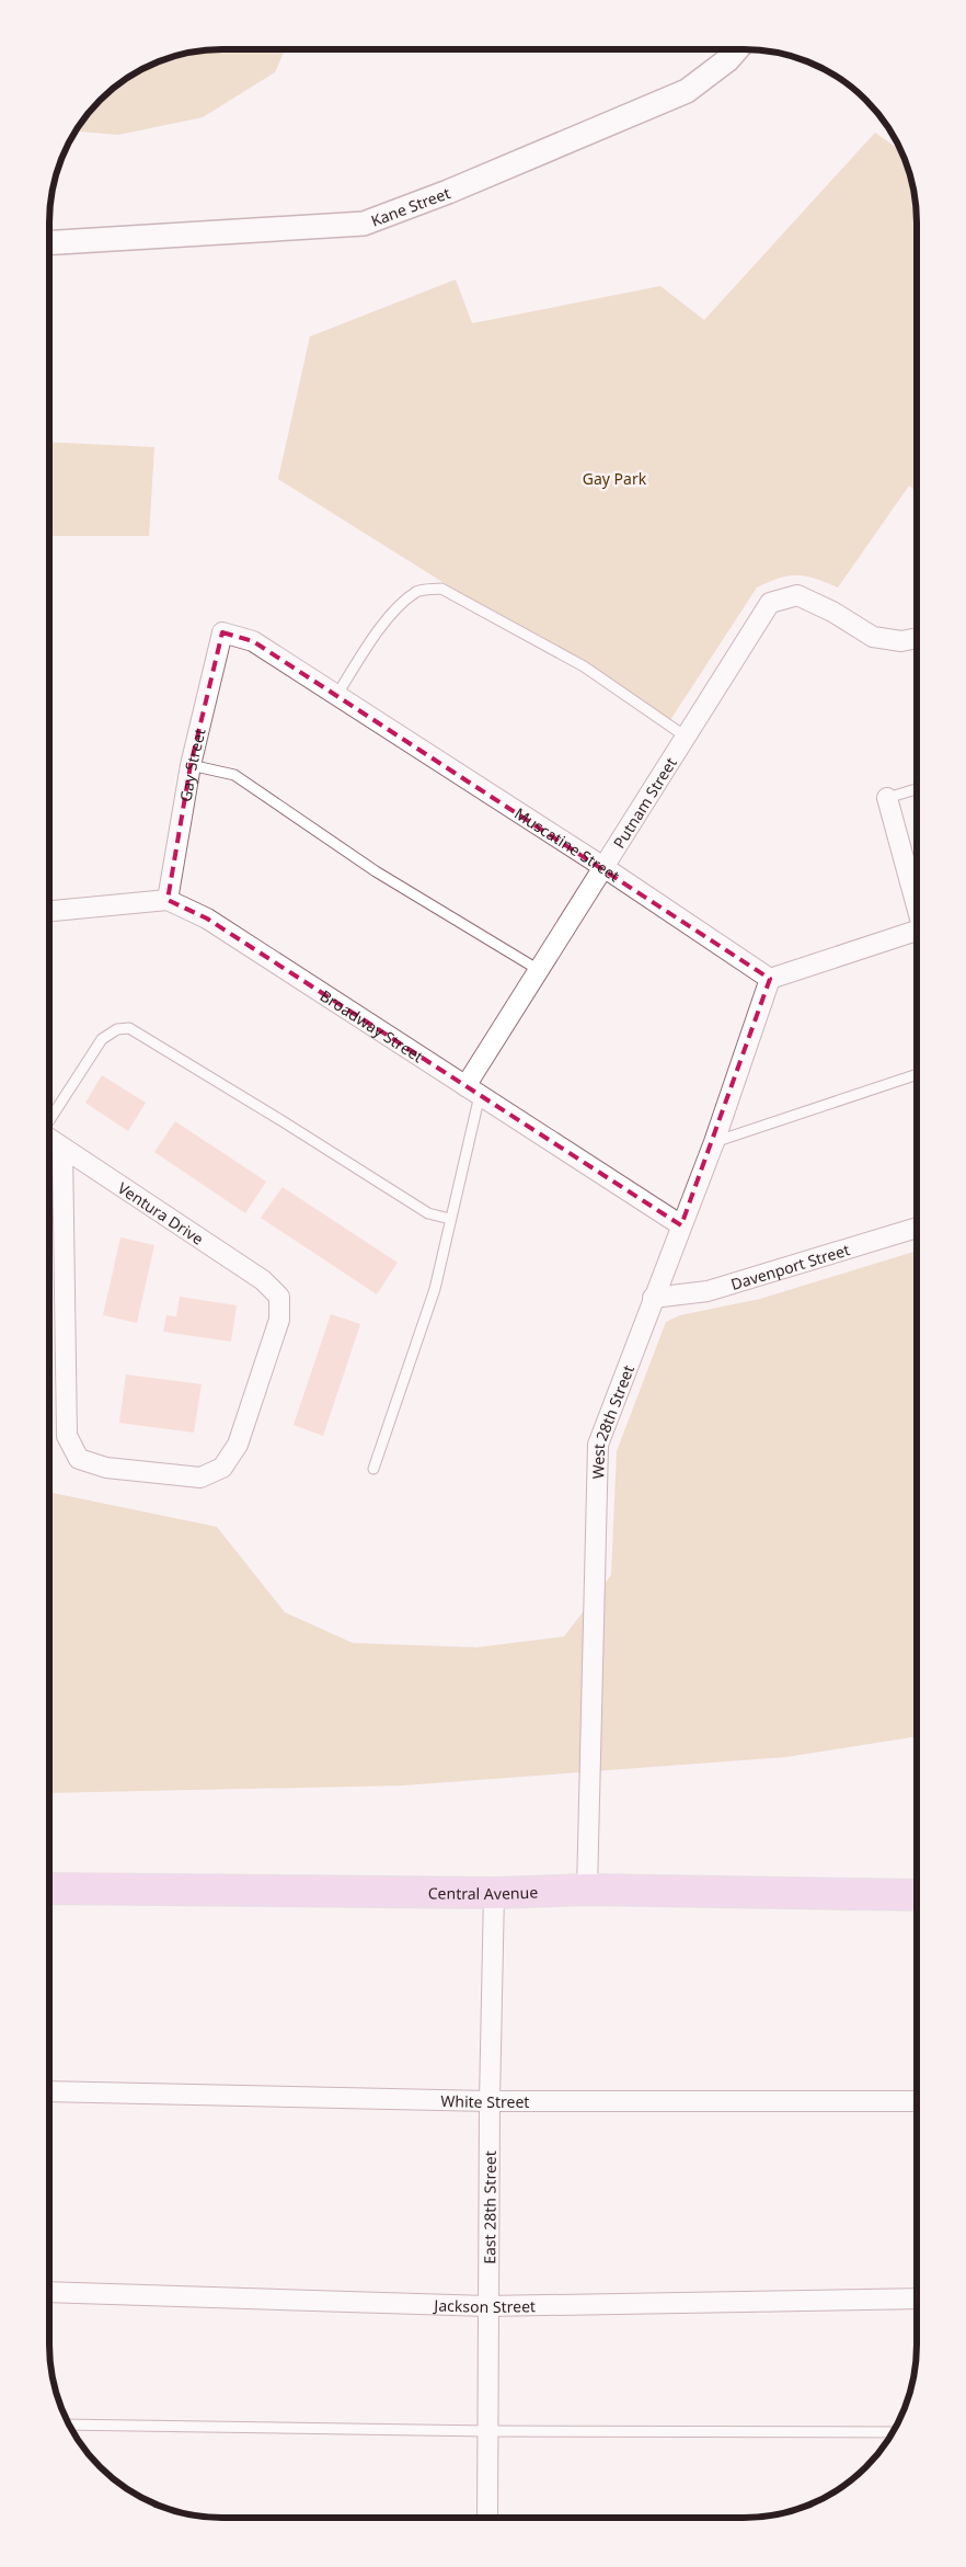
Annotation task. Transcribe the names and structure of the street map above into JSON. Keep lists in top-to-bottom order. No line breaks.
{"streets":{"main road":["Central Avenue"],"street":["Kane Street","Gay Street","Putnam Street","Muscatine Street","Broadway Street","Ventura Drive","Davenport Street","West 28th Street","White Street","East 28th Street","Jackson Street"]},"crossings":[["Gay Street","Muscatine Street"],["Gay Street","Broadway Street"],["Putnam Street","Muscatine Street"],["Putnam Street","Broadway Street"],["Muscatine Street","West 28th Street"],["Broadway Street","West 28th Street"],["Davenport Street","West 28th Street"],["West 28th Street","Central Avenue"],["Central Avenue","East 28th Street"],["White Street","East 28th Street"],["East 28th Street","Jackson Street"]],"parks":["Gay Park"]}
